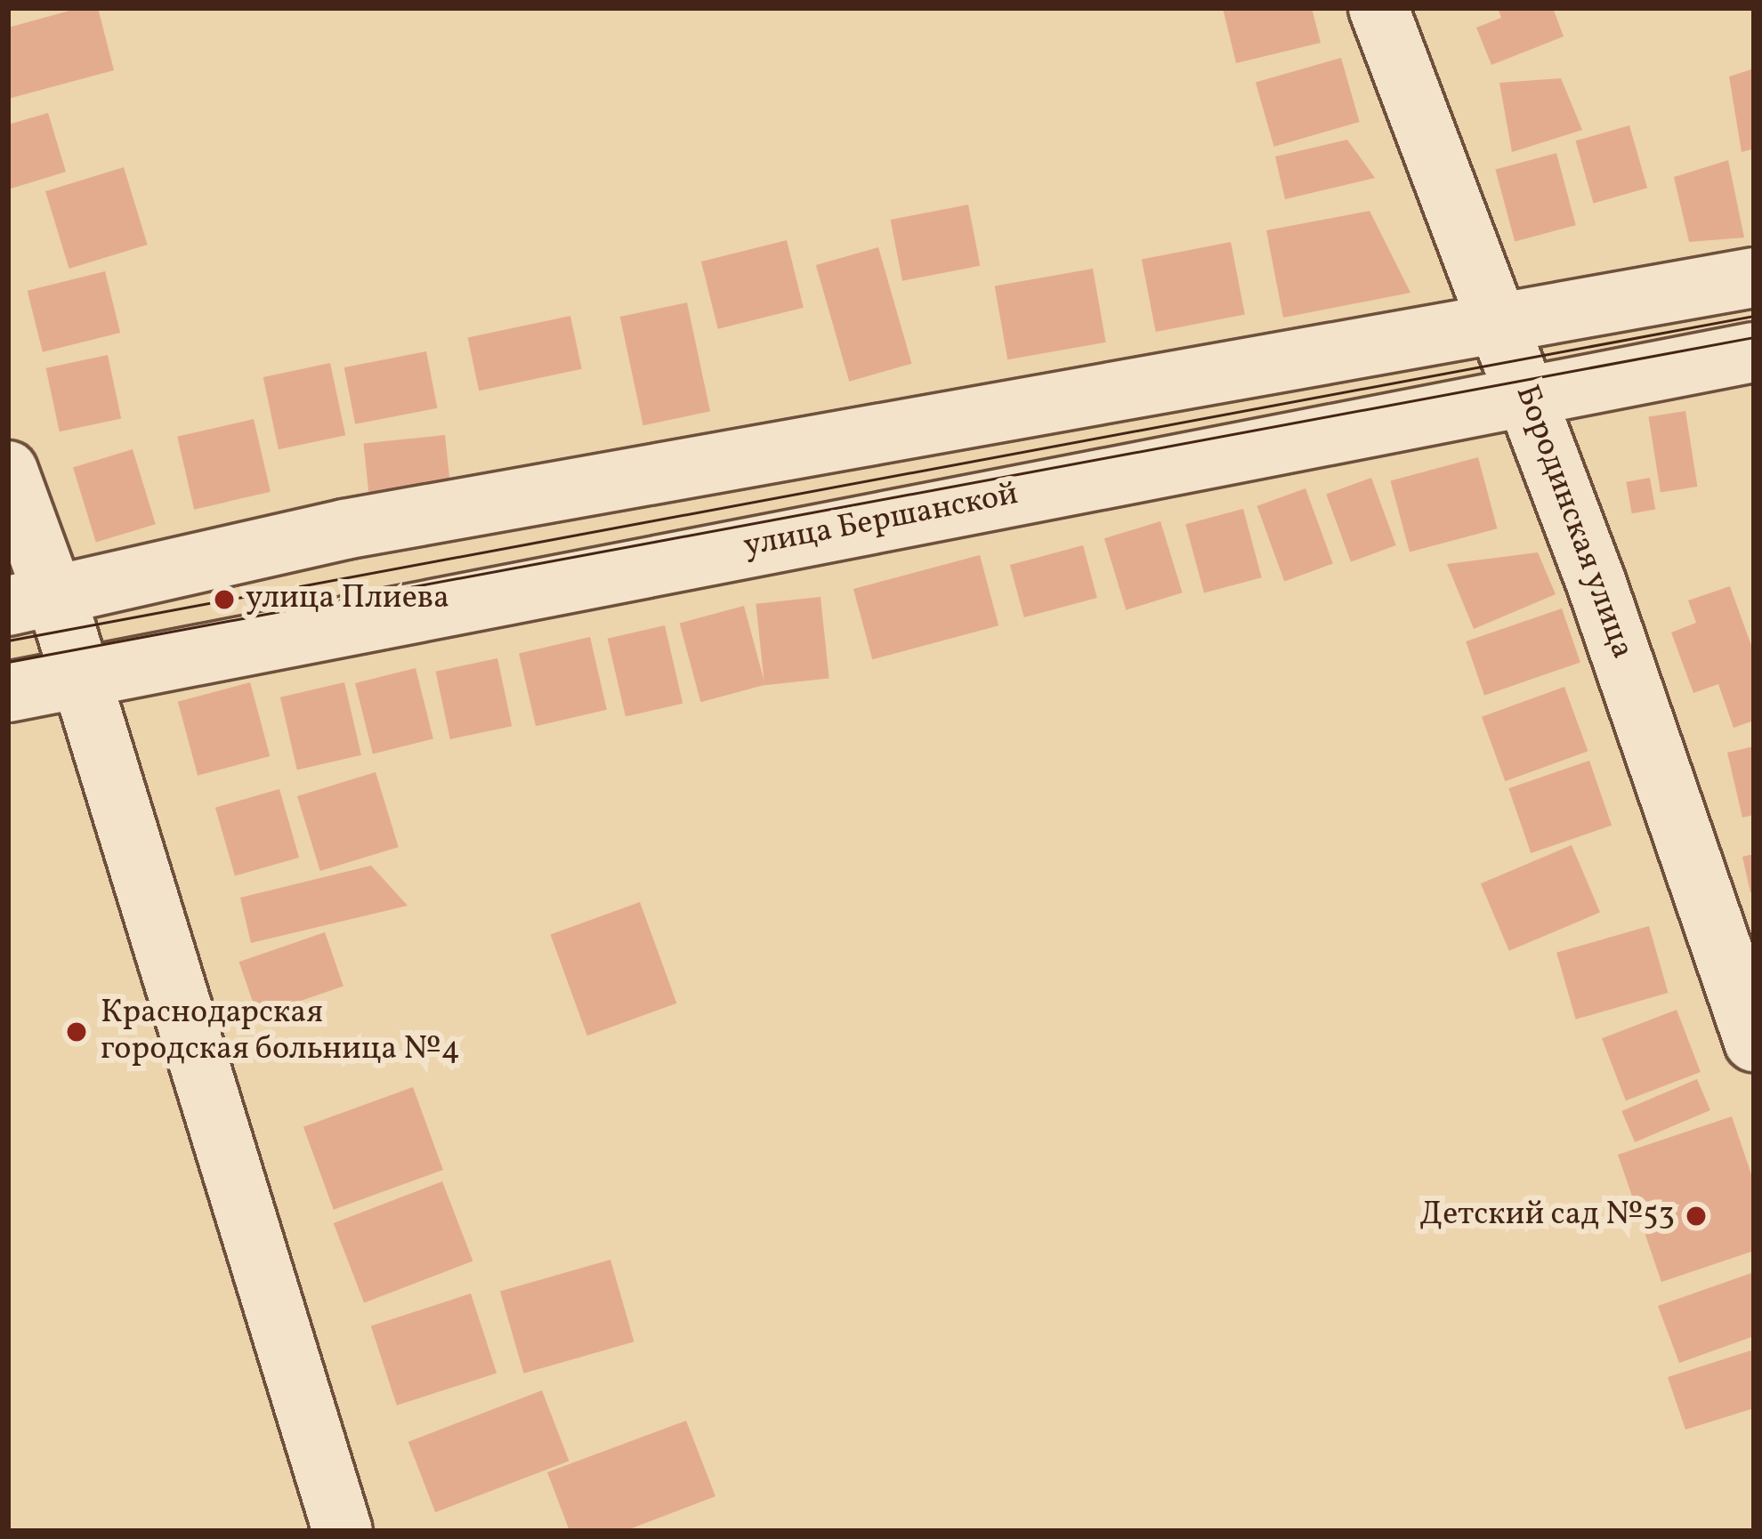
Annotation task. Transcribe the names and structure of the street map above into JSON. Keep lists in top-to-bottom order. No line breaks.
{"streets":{"street":["улица Бершанской","Бородинская улица"]},"crossings":[["улица Бершанской","Бородинская улица"]],"places":["улица Плиева","Краснодарская городская больница №4","Детский сад №53"]}
